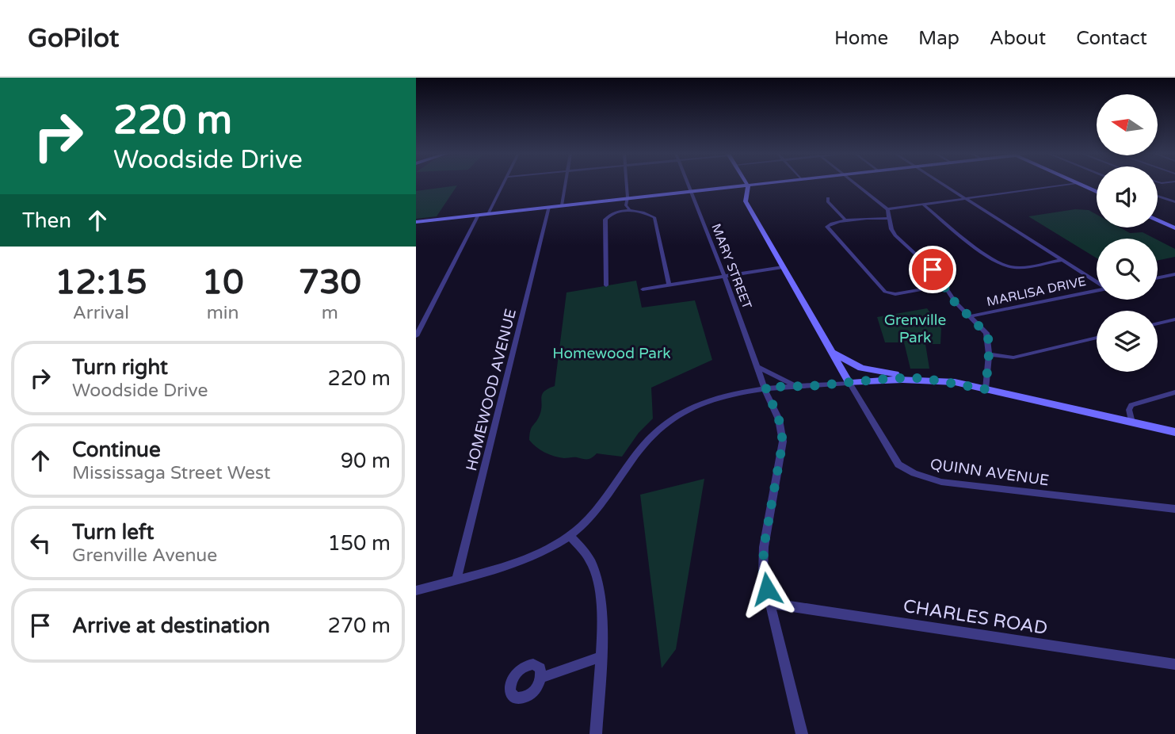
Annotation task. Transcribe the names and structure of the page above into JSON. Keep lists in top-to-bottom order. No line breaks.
{"streets":{"street":["MARY STREET","MARLISA DRIVE","HOMEWOOD AVENUE","QUINN AVENUE","CHARLES ROAD"]},"crossings":[["MARY STREET","CHARLES ROAD"]],"parks":["Grenville Park","Homewood Park"],"north":"left","page":{"header":"GoPilot","nav":["Home","Map","About","Contact"],"turn":["220 m","Woodside Drive"],"then":"Then","eta":["12:15","Arrival","10","min","730","m"],"list":[{"name":"Turn right","note":"Woodside Drive","value":"220 m"},{"name":"Continue","note":"Mississaga Street West","value":"90 m"},{"name":"Turn left","note":"Grenville Avenue","value":"150 m"},{"name":"Arrive at destination","value":"270 m"}]}}
